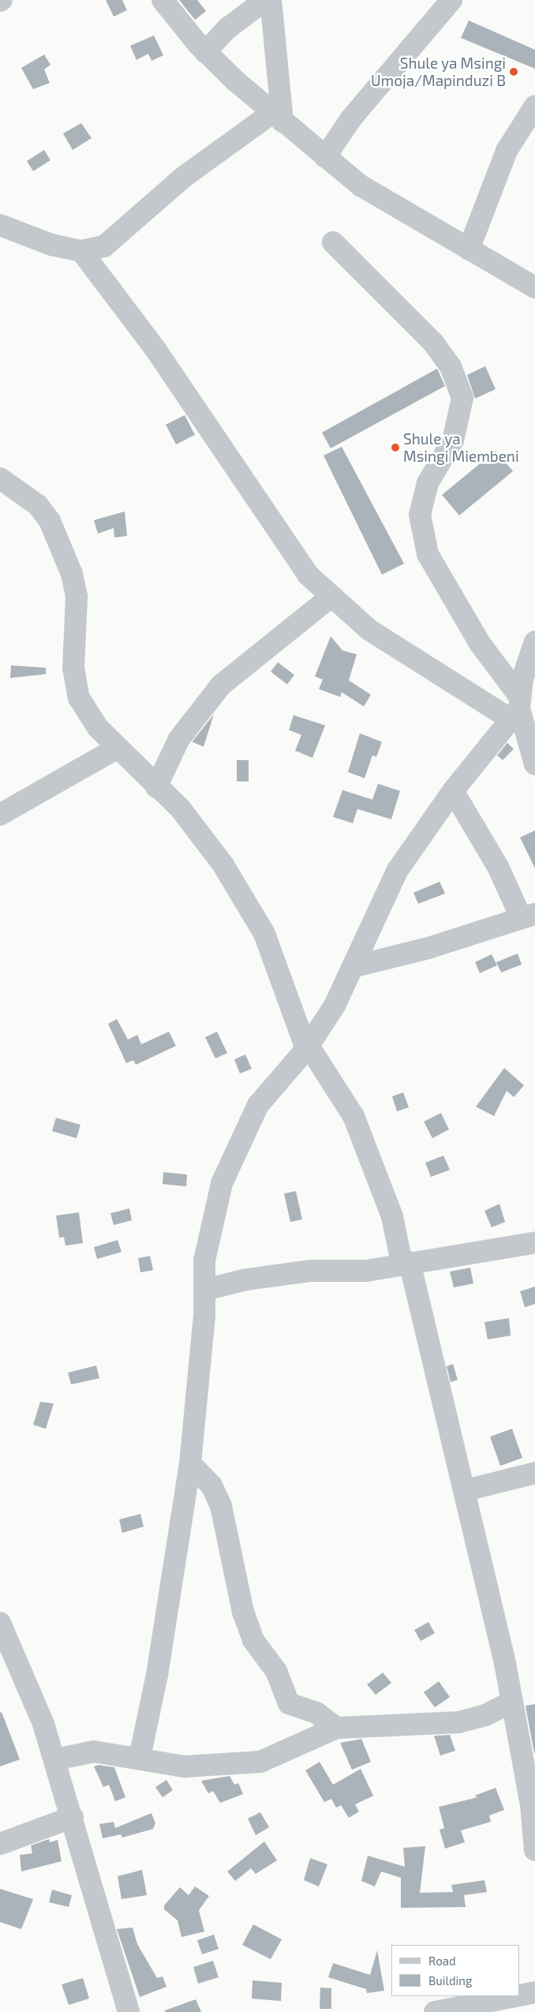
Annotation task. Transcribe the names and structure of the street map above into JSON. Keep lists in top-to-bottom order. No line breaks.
{"places":["Shule ya Msingi Umoja/Mapinduzi B","Shule ya Msingi Miembeni"],"legend":["Road","Building"]}
